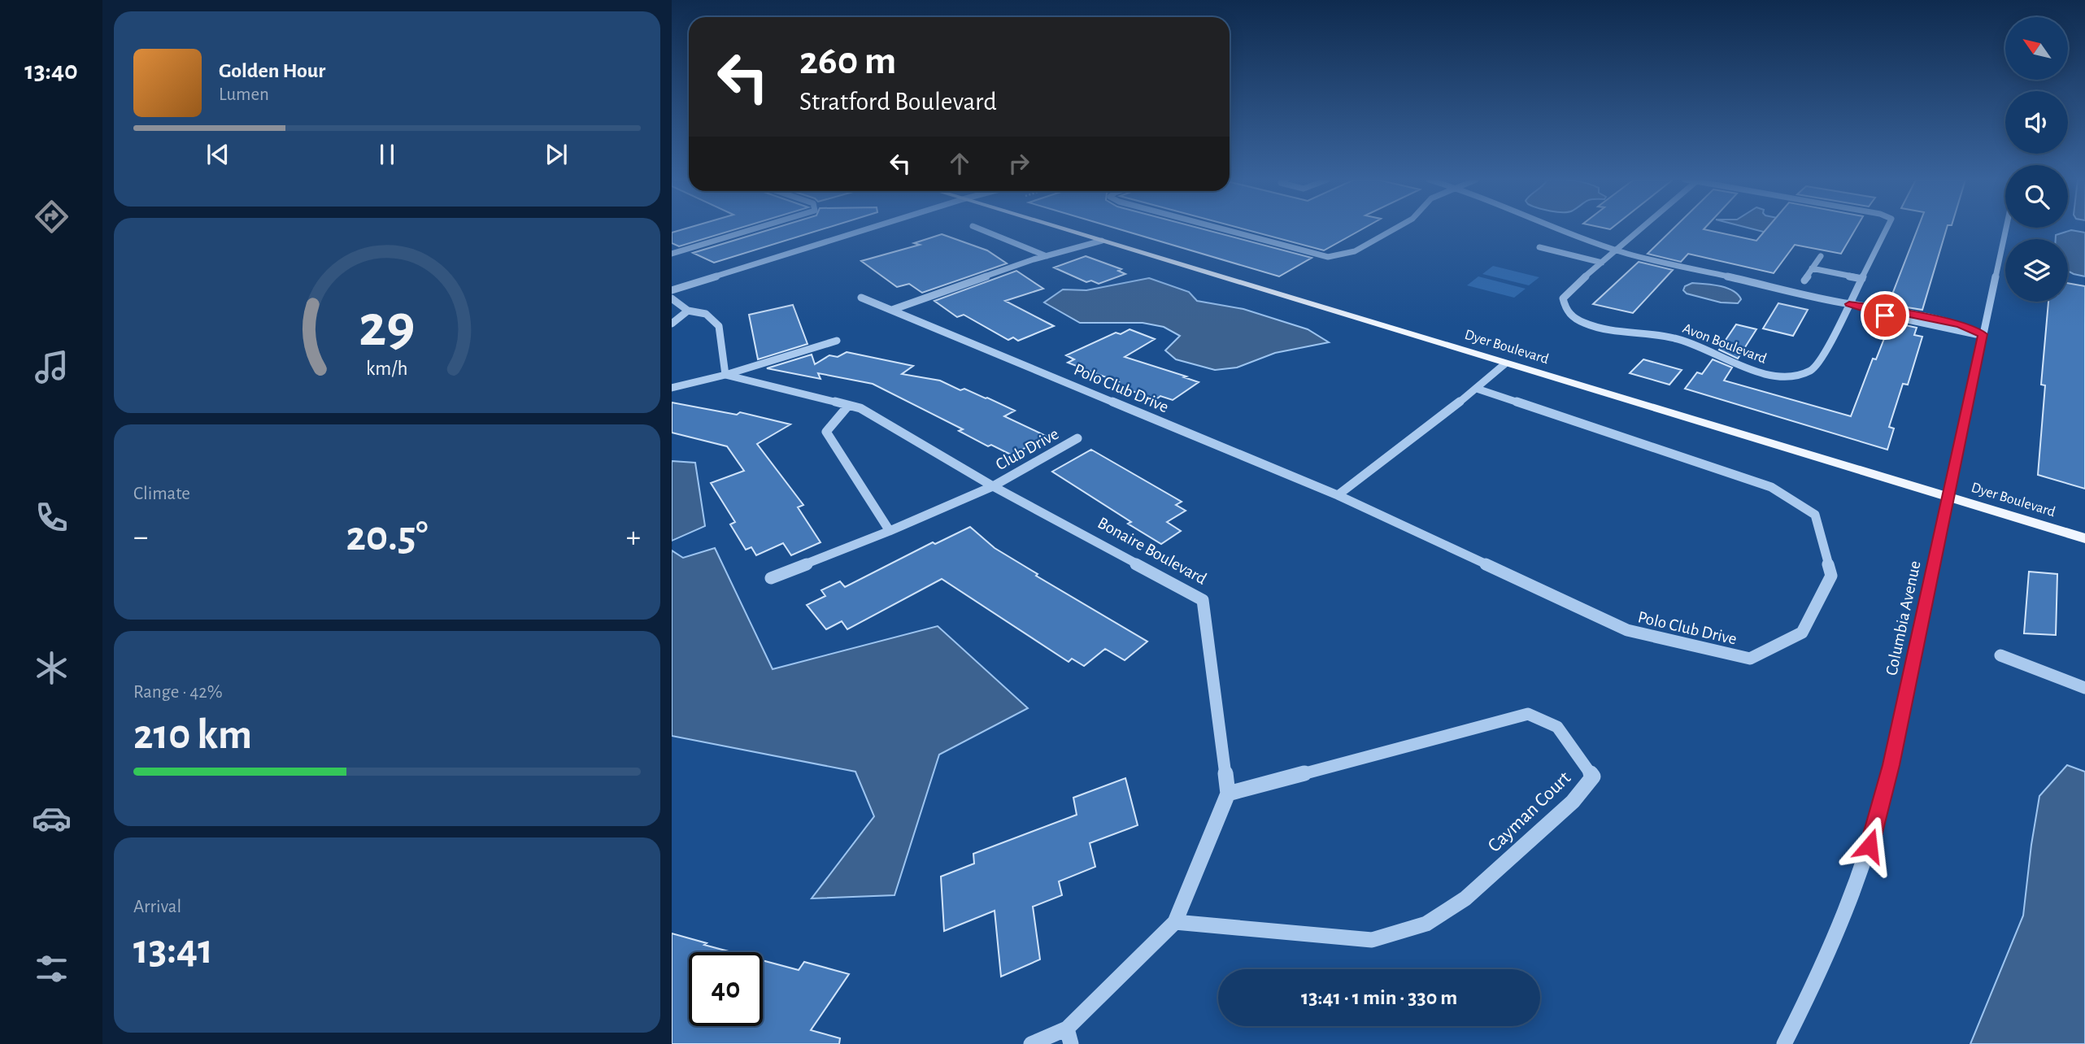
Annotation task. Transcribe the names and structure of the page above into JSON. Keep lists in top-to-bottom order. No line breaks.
{"streets":{"main road":["Dyer Boulevard"],"street":["Avon Boulevard","Polo Club Drive","Club Drive","Bonaire Boulevard","Columbia Avenue","Cayman Court"]},"crossings":[["Dyer Boulevard","Columbia Avenue"],["Club Drive","Bonaire Boulevard"],["Bonaire Boulevard","Cayman Court"]],"north":"top left","page":{"tabs":"13:40","turn":["260 m","Stratford Boulevard"],"song":["Golden Hour","Lumen"],"tile":["Climate",["Range · 42%","210 km"],["Arrival","13:41"]],"heat":["−","20.5°","+"],"limit":"40","trip":"13:41 · 1 min · 330 m","gauge":["29","km/h"]}}
